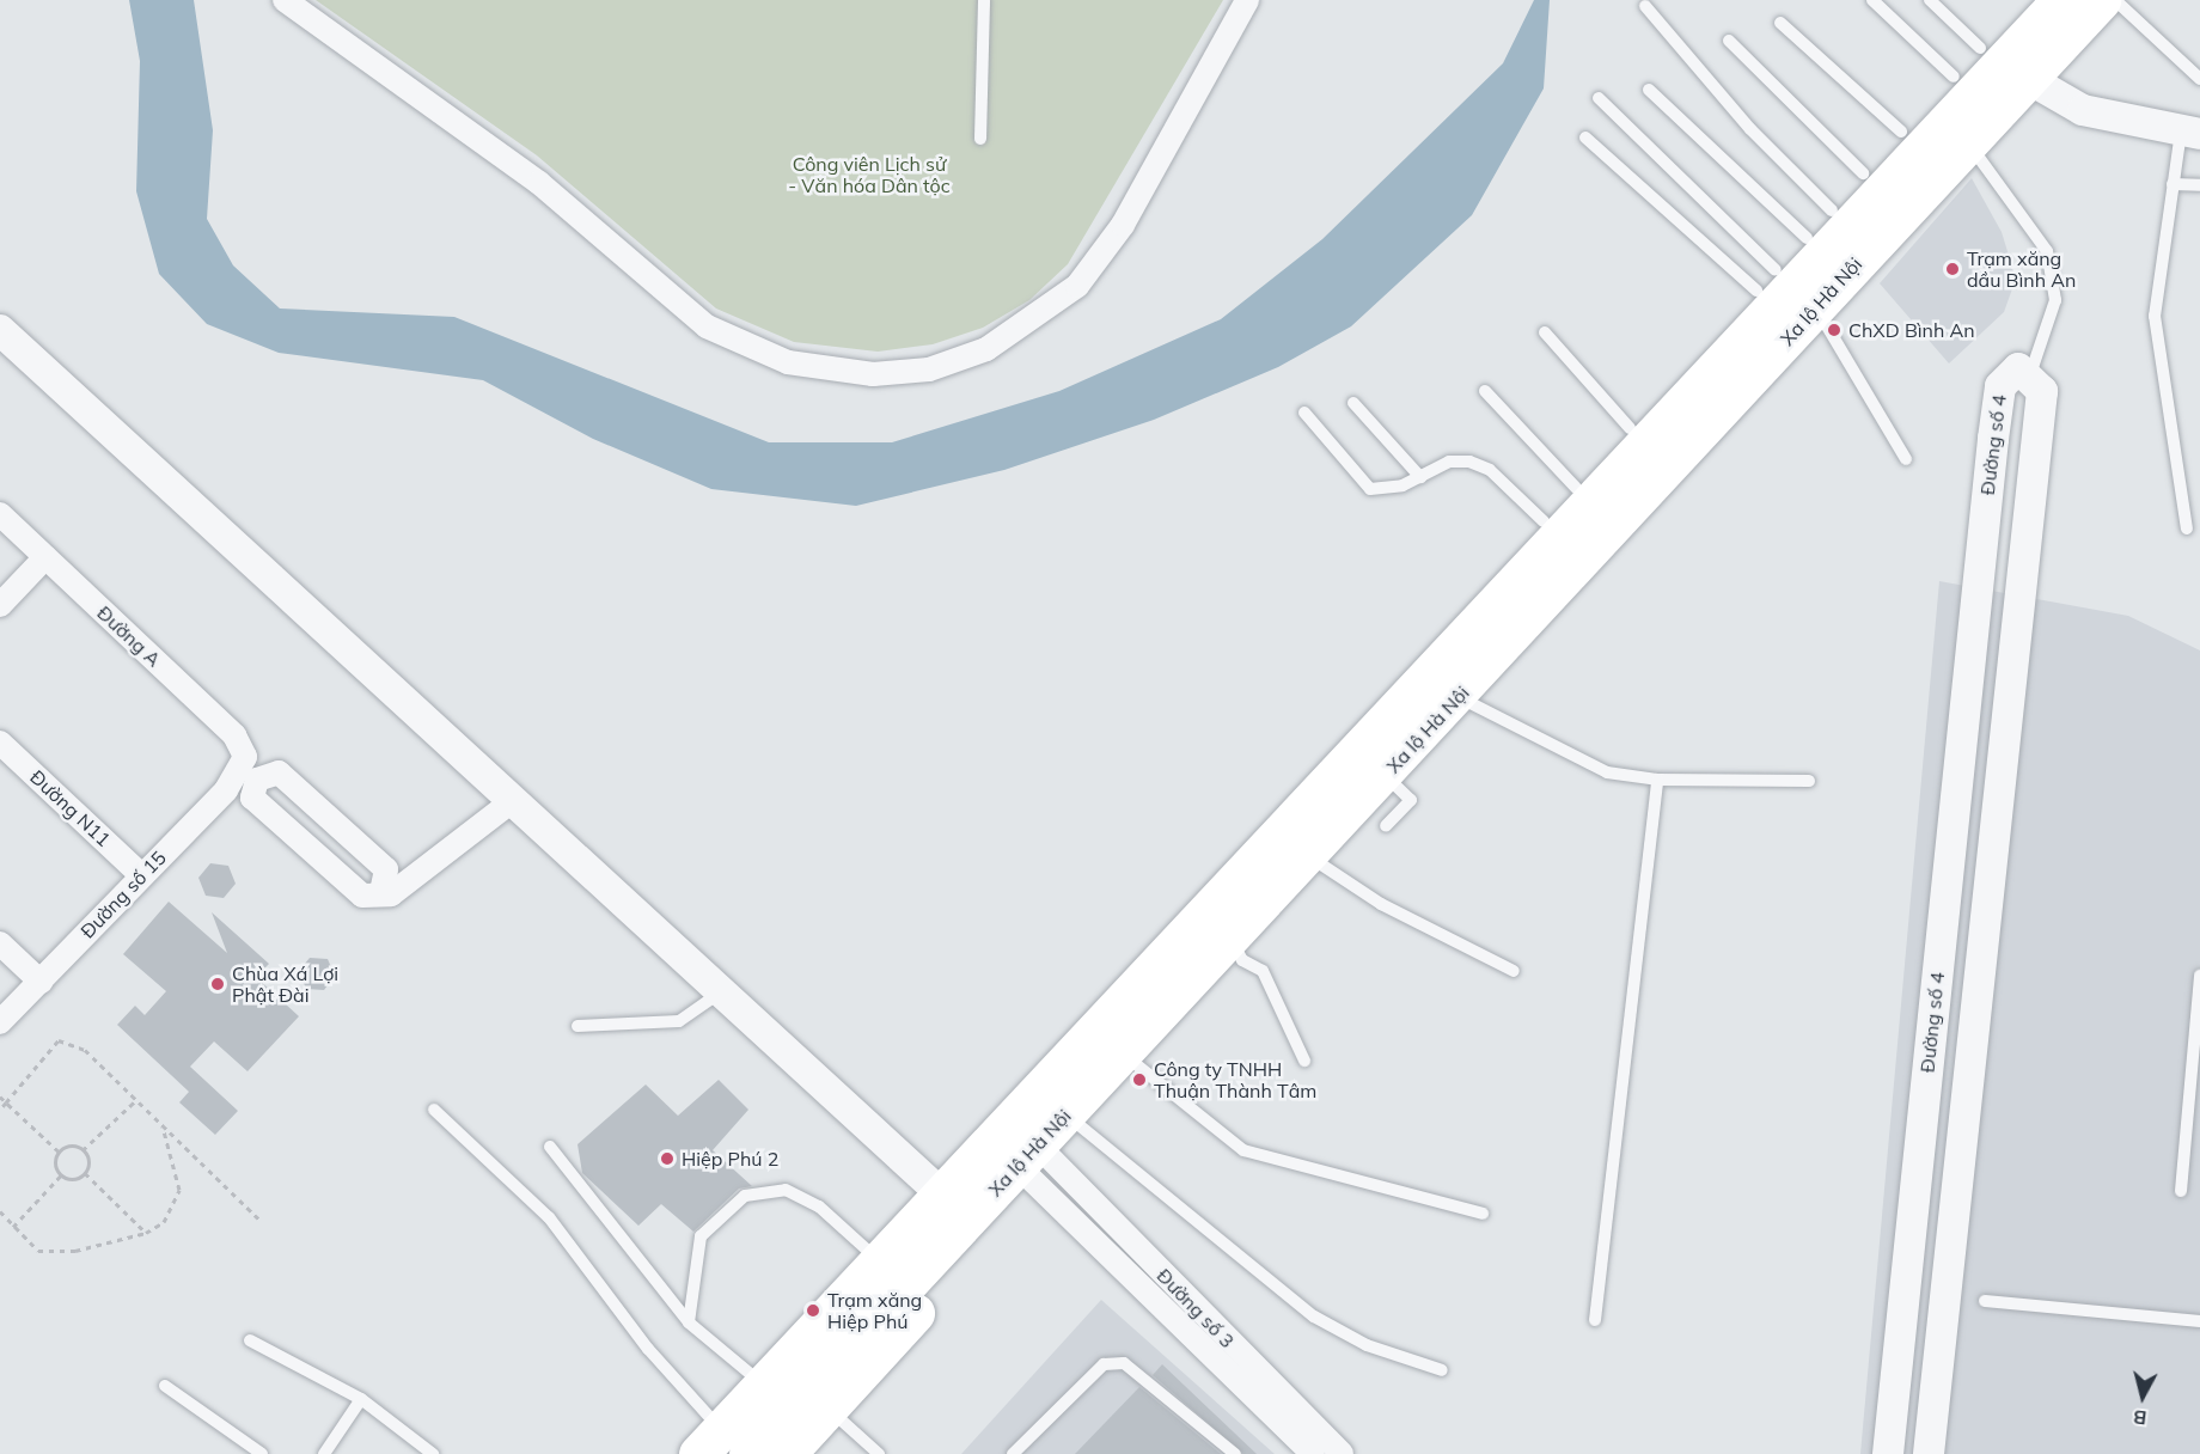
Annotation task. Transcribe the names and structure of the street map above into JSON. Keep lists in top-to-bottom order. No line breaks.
{"streets":{"highway":["Xa lộ Hà Nội"],"street":["Đường số 4","Đường A","Đường N11","Đường số 15","Đường số 3"]},"crossings":[["Xa lộ Hà Nội","Đường số 3"],["Đường A","Đường số 15"],["Đường N11","Đường số 15"]],"parks":["Công viên Lịch sử - Văn hóa Dân tộc"],"places":["Trạm xăng dầu Bình An","ChXD Bình An","Chùa Xá Lợi Phật Đài","Công ty TNHH Thuận Thành Tâm","Hiệp Phú 2","Trạm xăng Hiệp Phú"],"north":"bottom"}
